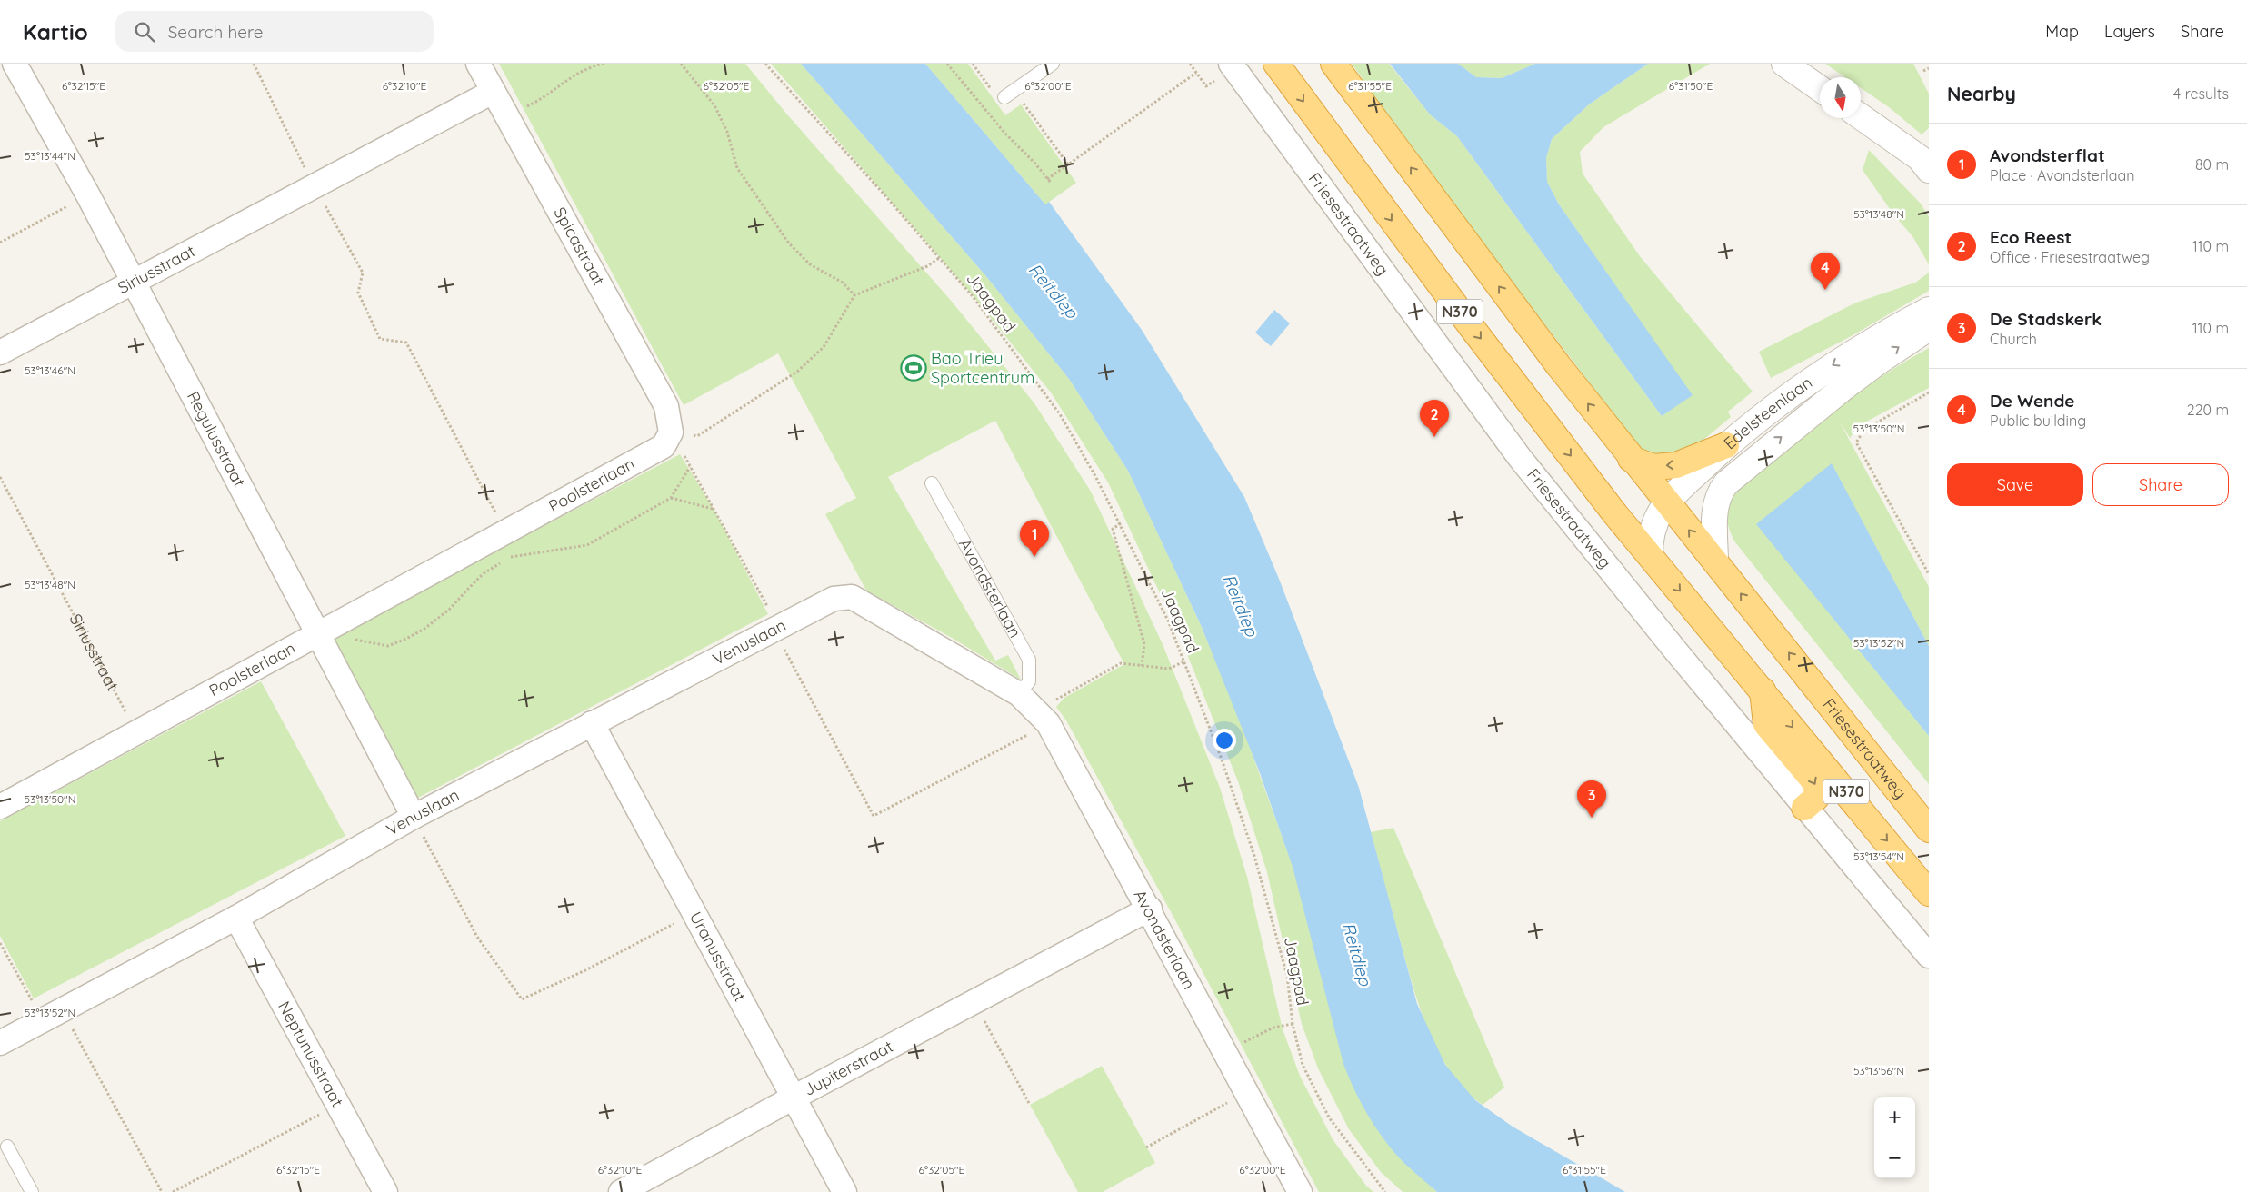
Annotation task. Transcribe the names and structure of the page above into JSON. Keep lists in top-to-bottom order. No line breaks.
{"streets":{"highway":["Friesestraatweg","N370"],"street":["Spicastraat","Siriusstraat","Edelsteenlaan","Regulusstraat","Poolsterlaan","Avondsterlaan","Venuslaan","Uranusstraat","Neptunusstraat","Jupiterstraat"],"path":["Jaagpad"]},"crossings":[["Friesestraatweg","Edelsteenlaan"],["Spicastraat","Siriusstraat"],["Spicastraat","Poolsterlaan"],["Siriusstraat","Regulusstraat"],["Siriusstraat","Poolsterlaan"],["N370","Edelsteenlaan"],["Regulusstraat","Poolsterlaan"],["Regulusstraat","Venuslaan"],["Avondsterlaan","Venuslaan"],["Avondsterlaan","Jupiterstraat"],["Venuslaan","Uranusstraat"],["Venuslaan","Neptunusstraat"],["Uranusstraat","Jupiterstraat"]],"water":["Reitdiep"],"places":{"sports":["Bao Trieu Sportcentrum"]},"north":"bottom","page":{"header":"Kartio","search":"Search here","nav":["Map","Layers","Share"],"heading":["Nearby","4 results"],"list":[{"mark":"1","name":"Avondsterflat","note":"Place · Avondsterlaan","value":"80 m"},{"mark":"2","name":"Eco Reest","note":"Office · Friesestraatweg","value":"110 m"},{"mark":"3","name":"De Stadskerk","note":"Church","value":"110 m"},{"mark":"4","name":"De Wende","note":"Public building","value":"220 m"}],"pins":["4","2","1","3"],"buttons":["Save","Share"],"map_buttons":["+","−"]},"coordinates":["6°32'15\"E","6°32'10\"E","6°32'05\"E","6°32'00\"E","6°31'55\"E","6°31'50\"E","53°13'44\"N","53°13'48\"N","53°13'46\"N","53°13'50\"N","53°13'52\"N","53°13'54\"N","53°13'56\"N"]}
